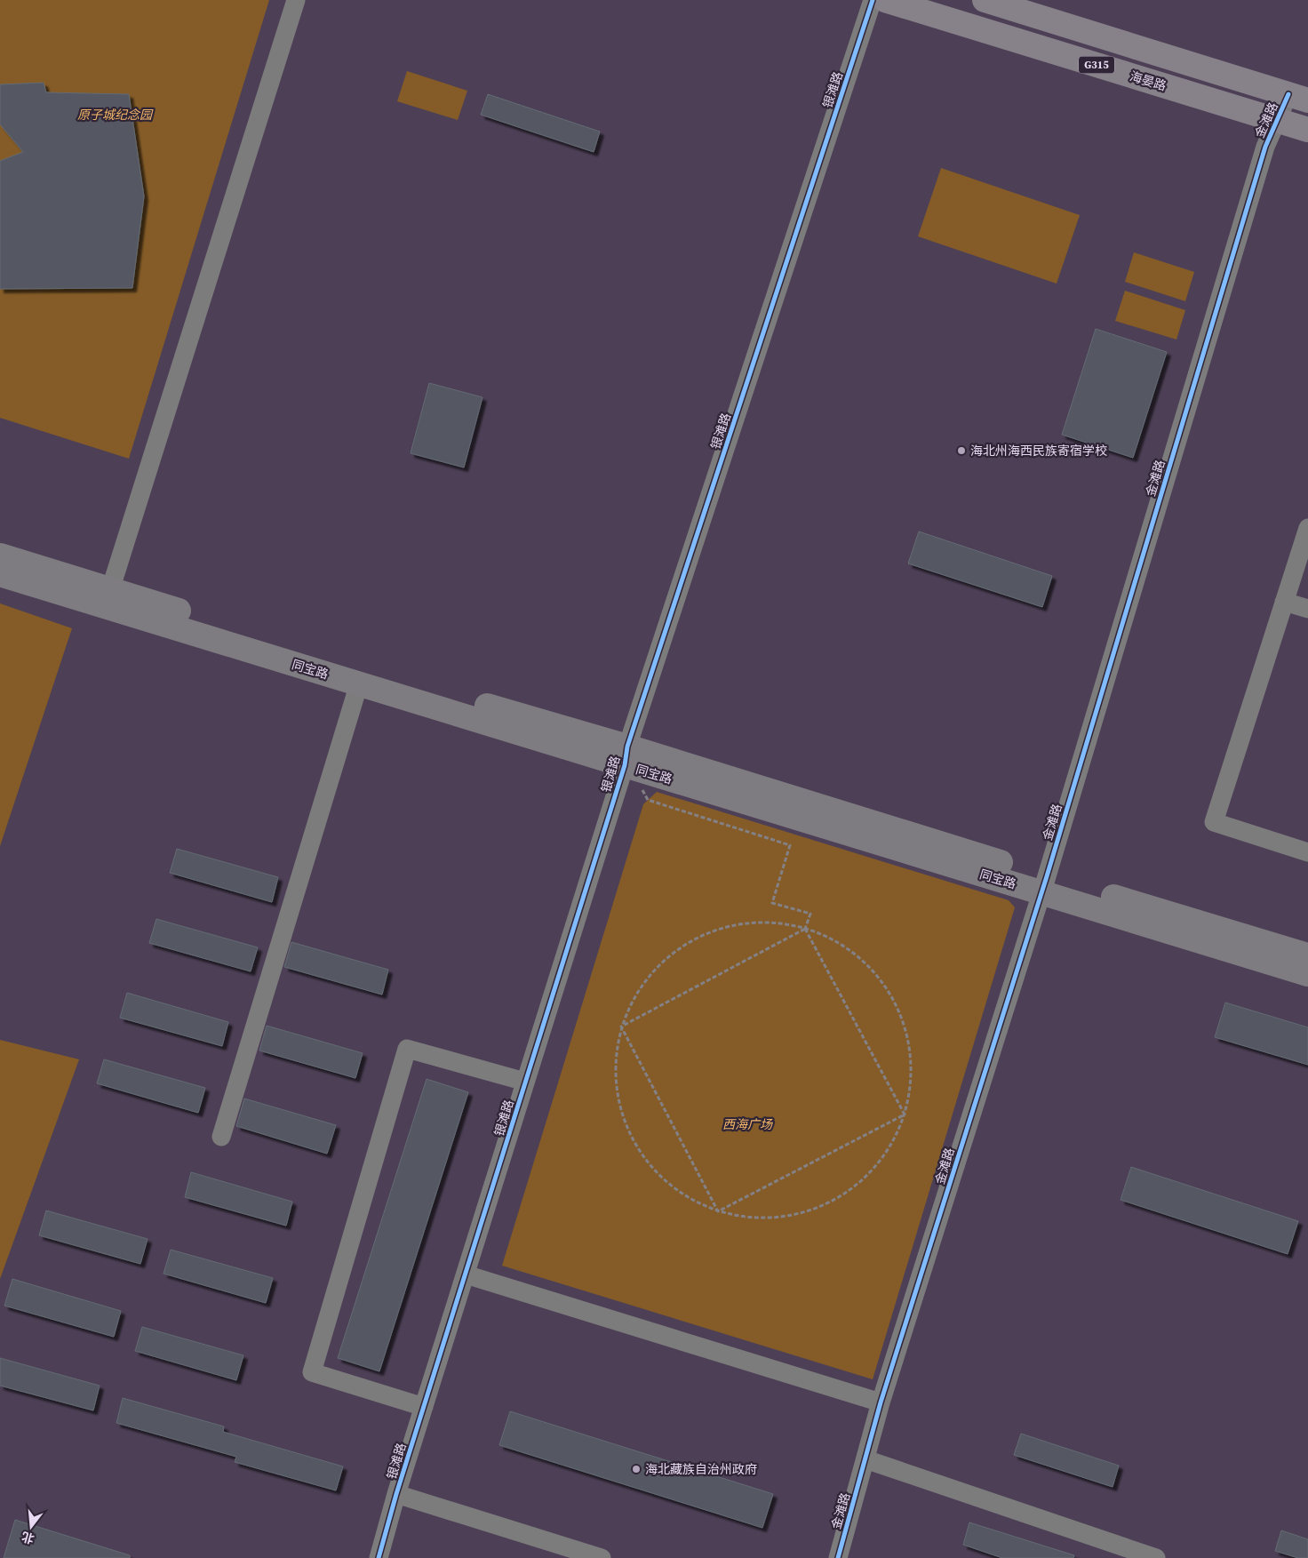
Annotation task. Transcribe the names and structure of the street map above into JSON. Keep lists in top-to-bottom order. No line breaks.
{"streets":{"highway":["G315","海晏路"],"main road":["同宝路"],"street":["银滩路","金滩路"]},"crossings":[["G315","金滩路"],["海晏路","金滩路"],["银滩路","同宝路"],["金滩路","同宝路"]],"parks":["原子城纪念园","西海广场"],"places":["海北州海西民族寄宿学校","海北藏族自治州政府"],"north":"bottom"}
